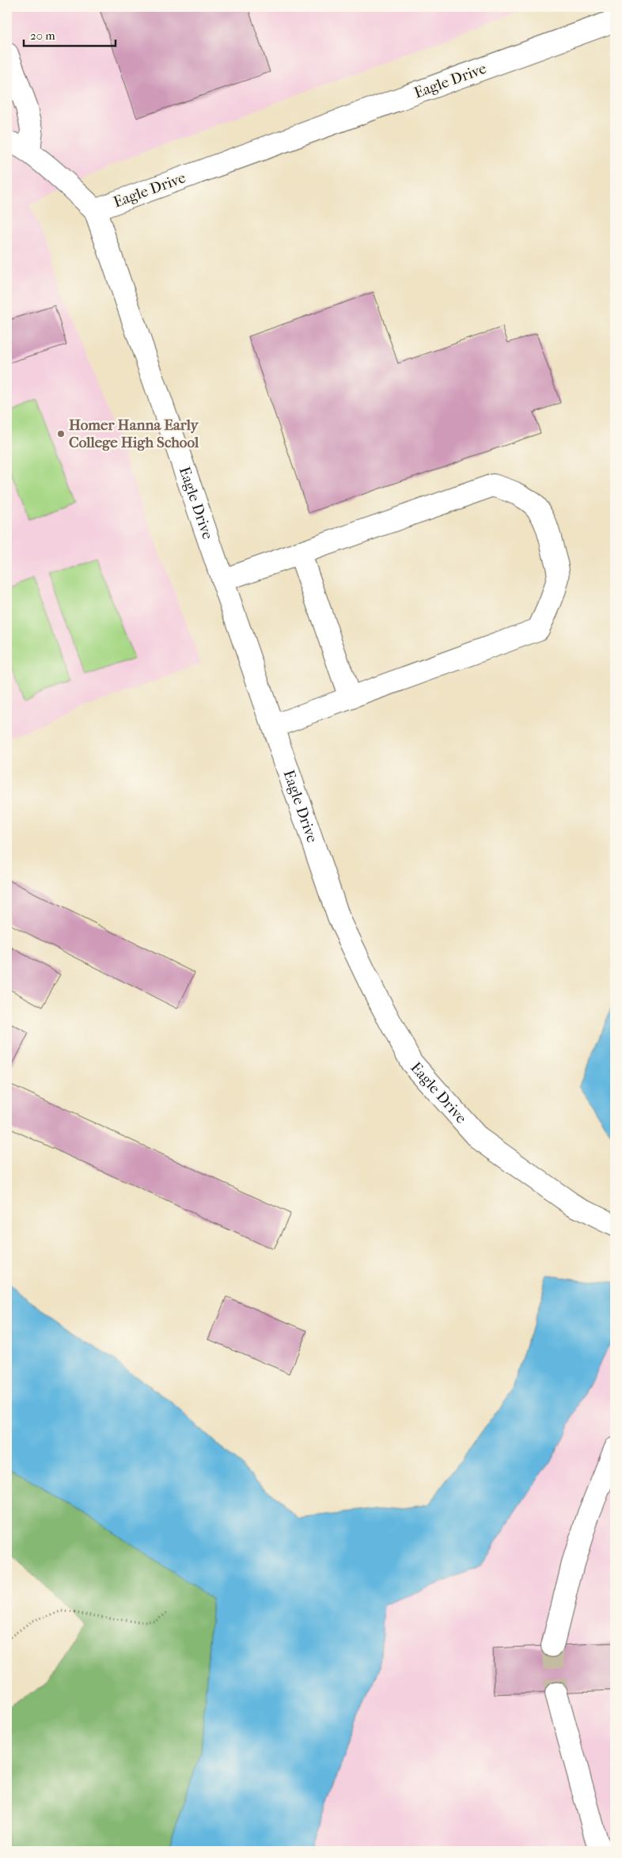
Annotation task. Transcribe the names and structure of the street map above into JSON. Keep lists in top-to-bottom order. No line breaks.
{"streets":{"street":["Eagle Drive"]},"places":["Homer Hanna Early College High School"],"scale_bar":"20 m"}
